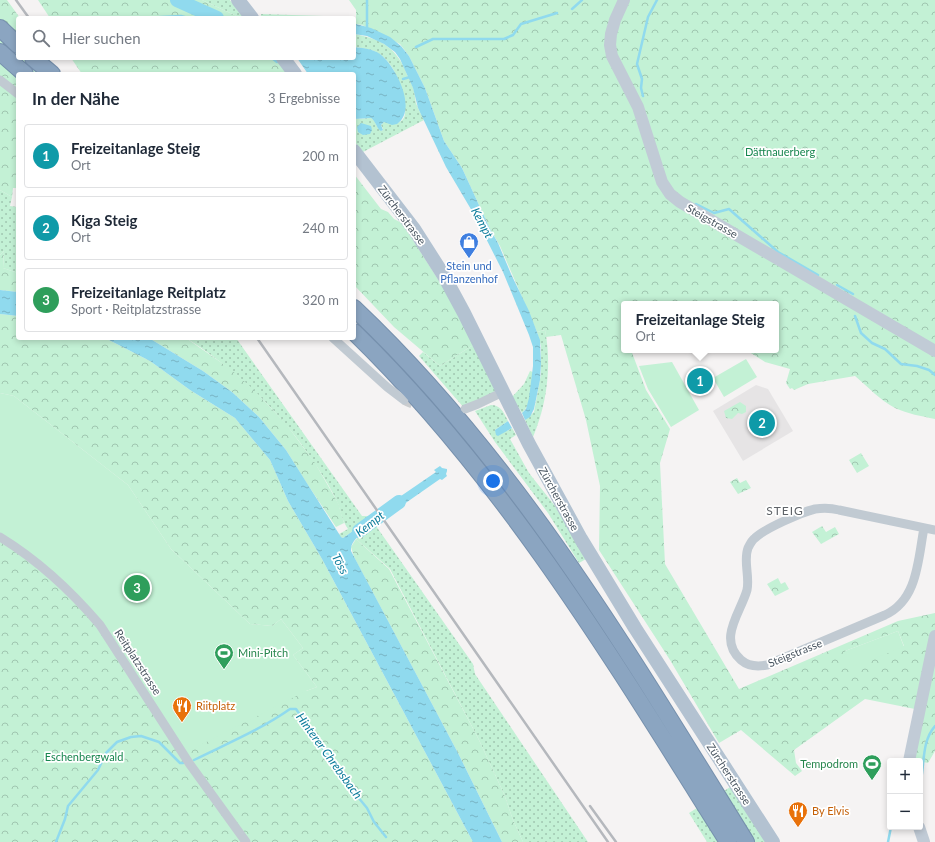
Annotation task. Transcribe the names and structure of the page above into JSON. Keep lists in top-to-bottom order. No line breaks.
{"streets":{"main road":["Zürcherstrasse","Steigstrasse"],"street":["Reitplatzstrasse"]},"districts":["STEIG"],"water":["Kempt","Töss","Hinterer Chrebsbach"],"parks":["Dättnauerberg","Eschenbergwald"],"places":{"shop":["Stein und Pflanzenhof"],"sports":["Mini-Pitch","Tempodrom"],"restaurant":["Riitplatz","By Elvis"]},"page":{"search":"Hier suchen","heading":["In der Nähe","3 Ergebnisse"],"list":[{"mark":"1","name":"Freizeitanlage Steig","note":"Ort","value":"200 m"},{"mark":"2","name":"Kiga Steig","note":"Ort","value":"240 m"},{"mark":"3","name":"Freizeitanlage Reitplatz","note":"Sport · Reitplatzstrasse","value":"320 m"}],"popup":["Freizeitanlage Steig","Ort"],"pins":["1","2","3"],"map_buttons":["+","−"]}}
